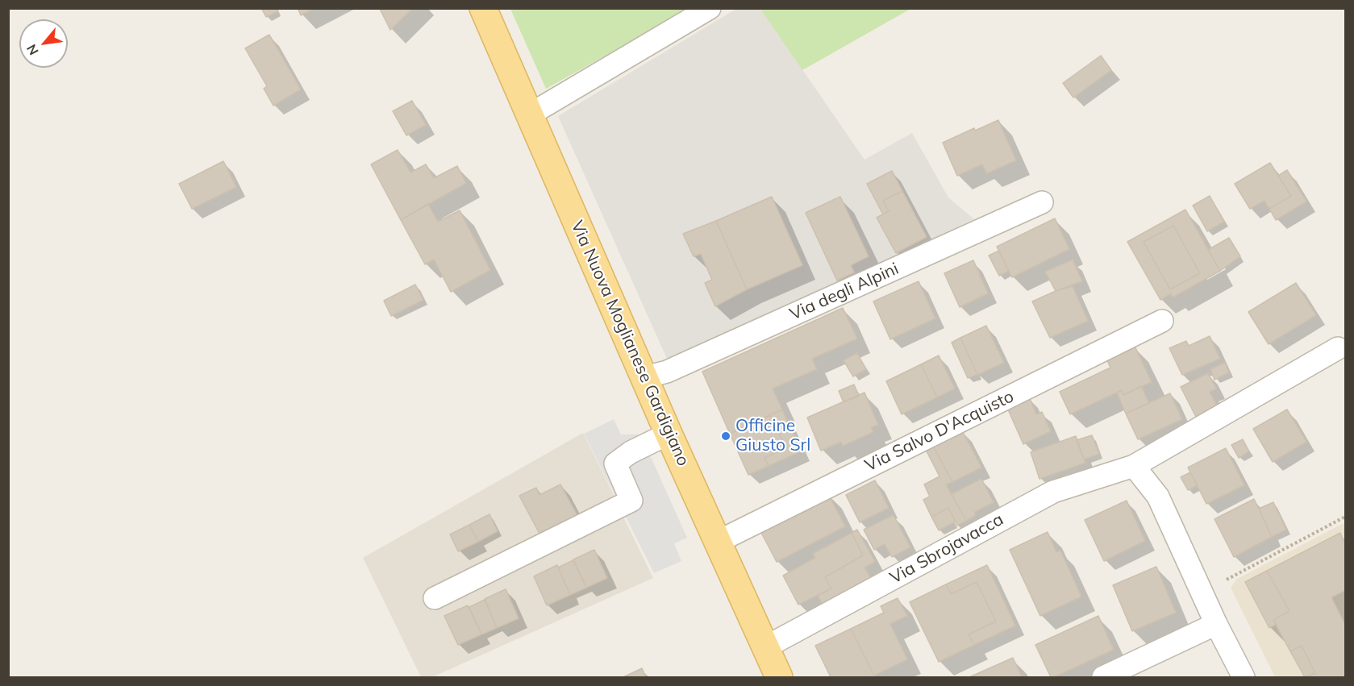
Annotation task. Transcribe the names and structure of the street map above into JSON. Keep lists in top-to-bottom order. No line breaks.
{"streets":{"main road":["Via Nuova Moglianese Gardigiano"],"street":["Via degli Alpini","Via Salvo D'Acquisto","Via Sbrojavacca"]},"crossings":[["Via degli Alpini","Via Nuova Moglianese Gardigiano"],["Via Nuova Moglianese Gardigiano","Via Salvo D'Acquisto"],["Via Nuova Moglianese Gardigiano","Via Sbrojavacca"]],"places":["Officine Giusto Srl"],"north":"bottom left"}
